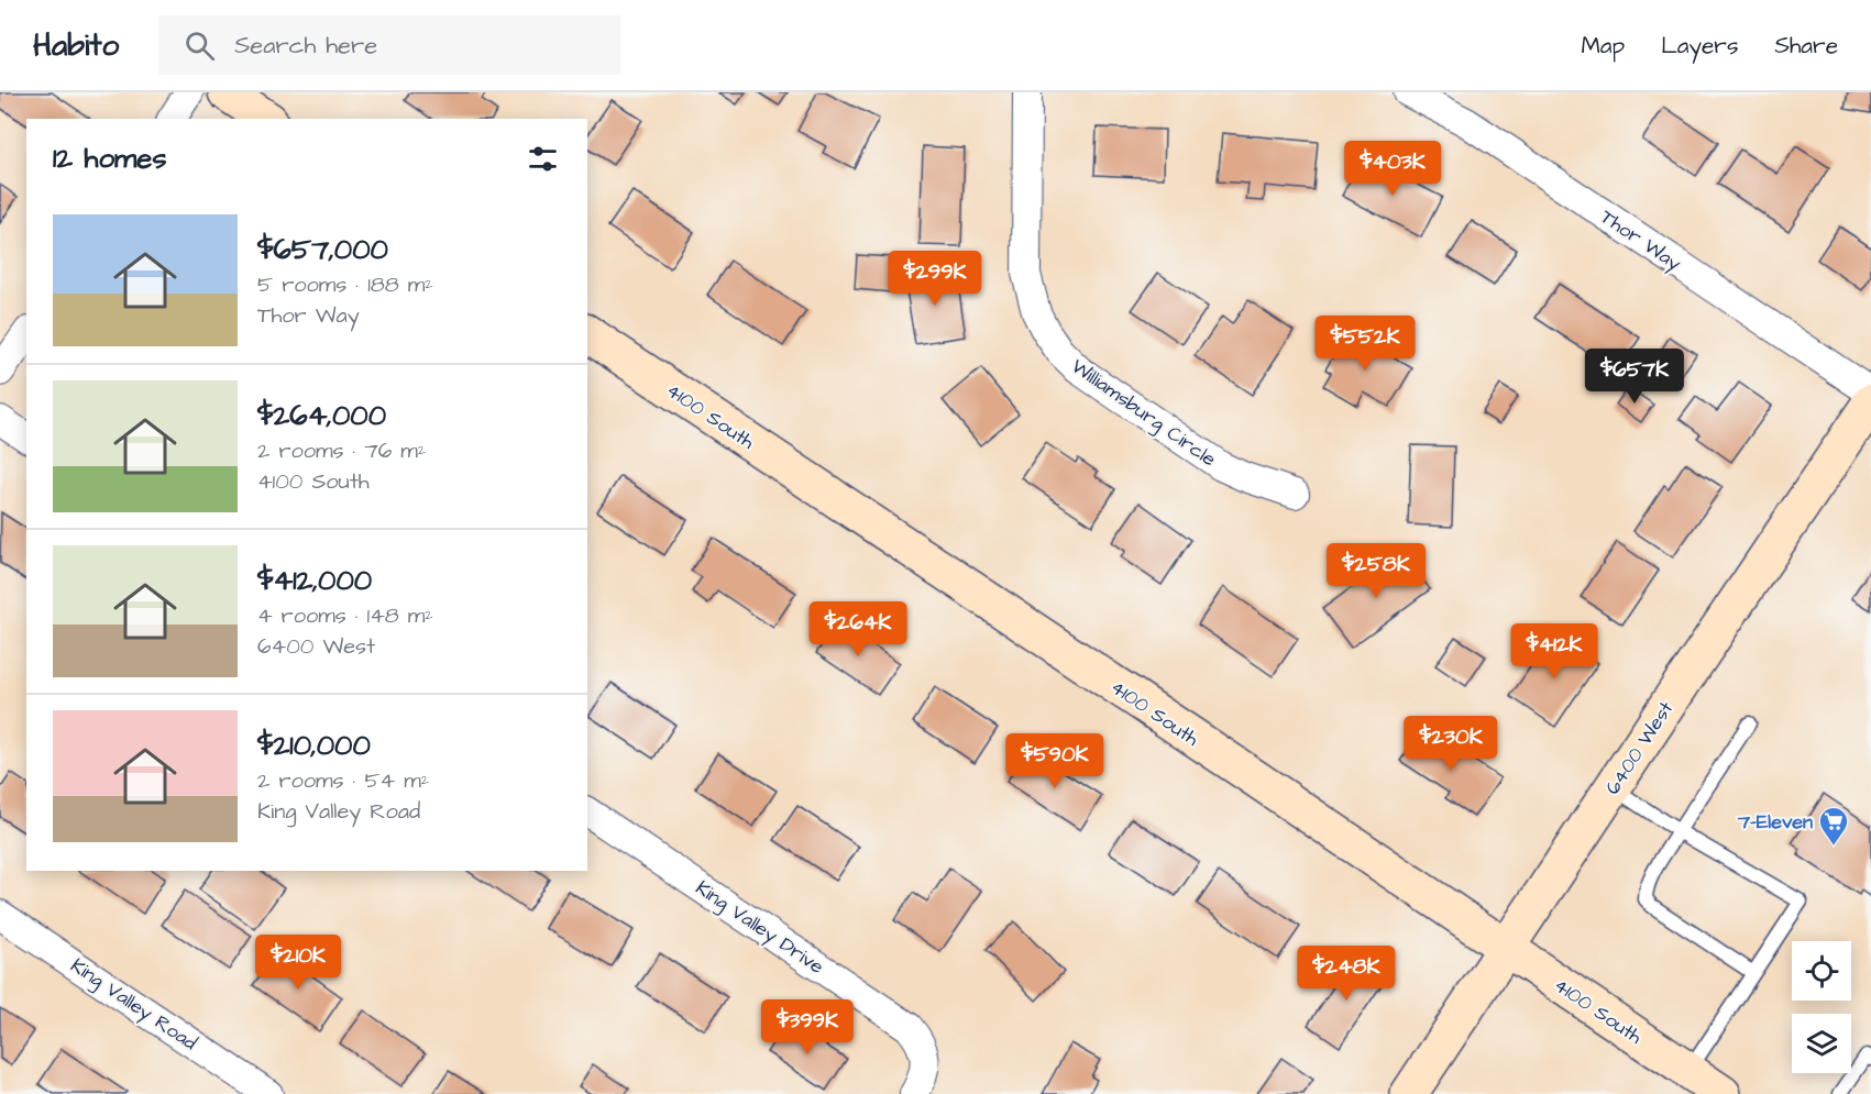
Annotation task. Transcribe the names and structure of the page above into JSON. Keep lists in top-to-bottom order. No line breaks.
{"streets":{"main road":["4100 South","6400 West"],"street":["Thor Way","Williamsburg Circle","King Valley Drive","King Valley Road"]},"crossings":[["4100 South","6400 West"]],"places":{"supermarket":["7-Eleven"]},"page":{"header":"Habito","search":"Search here","nav":["Map","Layers","Share"],"heading":"12 homes","price":["$403K","$299K","$552K","$657K","$258K","$264K","$412K","$230K","$590K","$210K","$248K","$399K"],"list":[{"name":"$657,000","note":"5 rooms · 188 m² · Thor Way"},{"name":"$264,000","note":"2 rooms · 76 m² · 4100 South"},{"name":"$412,000","note":"4 rooms · 148 m² · 6400 West"},{"name":"$210,000","note":"2 rooms · 54 m² · King Valley Road"}]}}
